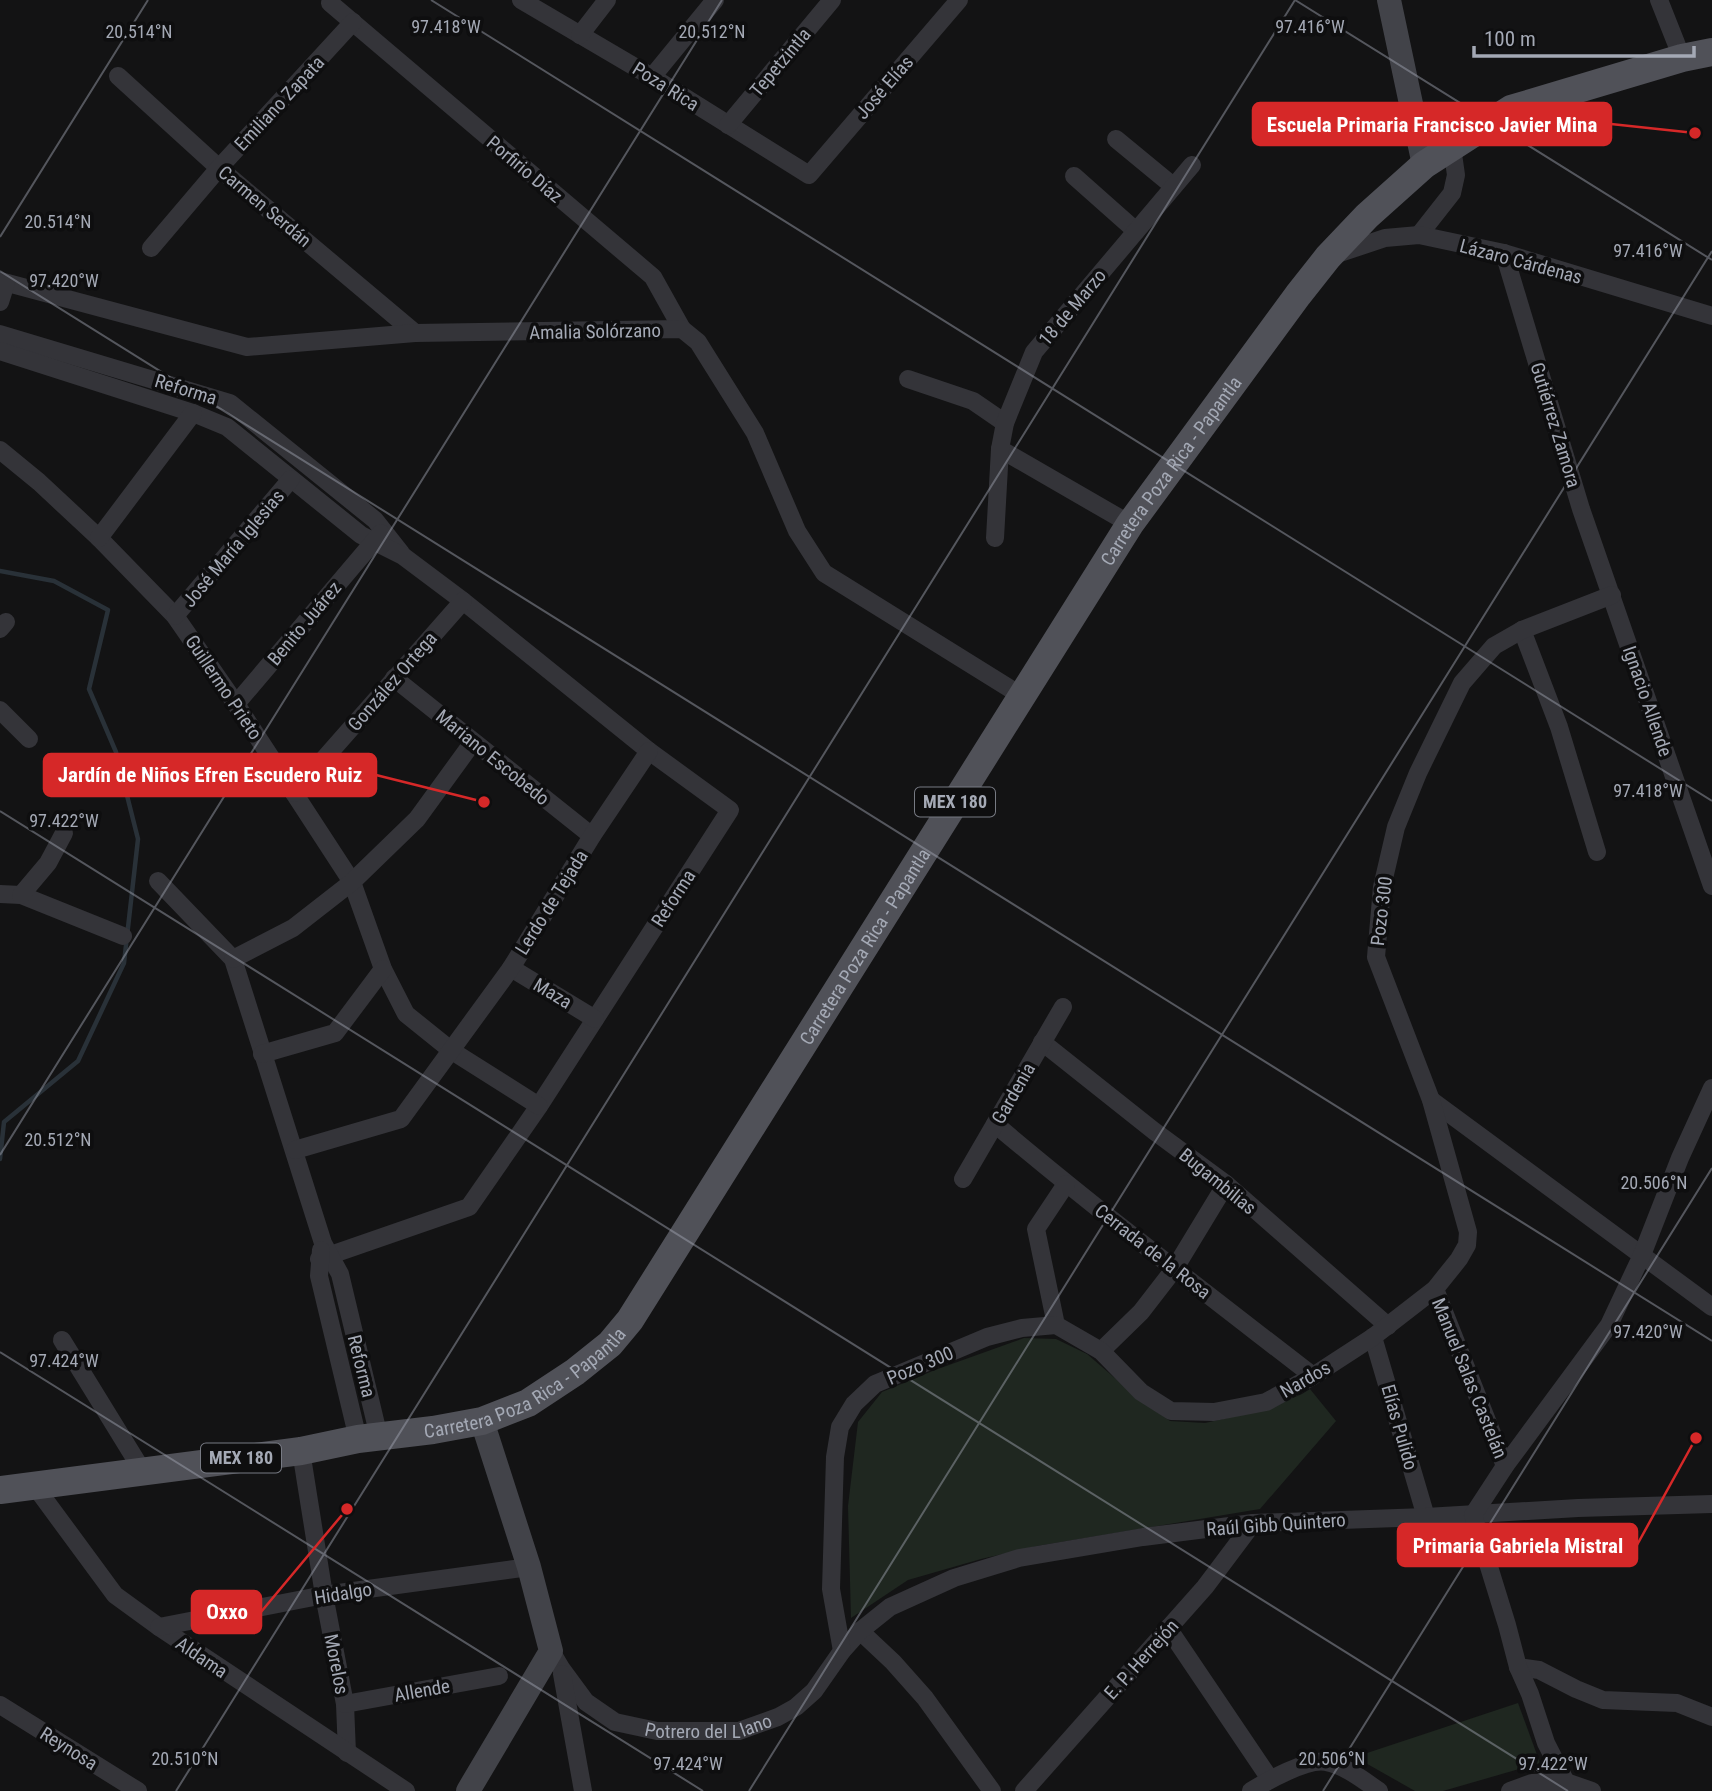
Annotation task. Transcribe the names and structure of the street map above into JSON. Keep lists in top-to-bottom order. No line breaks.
{"streets":{"main road":["Carretera Poza Rica - Papantla","MEX 180"],"street":["Tepetzintla","Poza Rica","José Elías","Emiliano Zapata","Porfirio Díaz","Carmen Serdán","Lázaro Cárdenas","18 de Marzo","Amalia Solórzano","Reforma","Gutiérrez Zamora","José María Iglesias","Benito Juárez","González Ortega","Guillermo Prieto","Ignacio Allende","Mariano Escobedo","Lerdo de Tejada","Pozo 300","Maza","Gardenia","Bugambilias","Cerrada de la Rosa","Manuel Salas Castelán","Nardos","Elías Pulido","Raúl Gibb Quintero","Hidalgo","Aldama","E. P. Herrejón","Morelos","Allende","Potrero del Llano","Reynosa"]},"crossings":[["Tepetzintla","Poza Rica"],["Poza Rica","José Elías"],["Emiliano Zapata","Porfirio Díaz"],["Emiliano Zapata","Carmen Serdán"],["Porfirio Díaz","Amalia Solórzano"],["Carmen Serdán","Amalia Solórzano"],["Lázaro Cárdenas","Gutiérrez Zamora"],["Lázaro Cárdenas","Carretera Poza Rica - Papantla"],["Amalia Solórzano","Carretera Poza Rica - Papantla"],["Reforma","Carretera Poza Rica - Papantla"],["Reforma","José María Iglesias"],["Reforma","Benito Juárez"],["Reforma","González Ortega"],["Reforma","Guillermo Prieto"],["Reforma","Lerdo de Tejada"],["Reforma","Maza"],["Gutiérrez Zamora","Ignacio Allende"],["Gutiérrez Zamora","Pozo 300"],["Carretera Poza Rica - Papantla","Aldama"],["Carretera Poza Rica - Papantla","Morelos"],["Carretera Poza Rica - Papantla","Potrero del Llano"],["José María Iglesias","Guillermo Prieto"],["Benito Juárez","Guillermo Prieto"],["González Ortega","Guillermo Prieto"],["González Ortega","Mariano Escobedo"],["Guillermo Prieto","Lerdo de Tejada"],["Ignacio Allende","Pozo 300"],["Mariano Escobedo","Lerdo de Tejada"],["Lerdo de Tejada","Maza"],["Pozo 300","Bugambilias"],["Pozo 300","Manuel Salas Castelán"],["Pozo 300","Nardos"],["Pozo 300","Elías Pulido"],["Pozo 300","Potrero del Llano"],["Gardenia","Bugambilias"],["Gardenia","Cerrada de la Rosa"],["Bugambilias","Nardos"],["Bugambilias","Elías Pulido"],["Cerrada de la Rosa","Nardos"],["Nardos","Elías Pulido"],["Elías Pulido","Raúl Gibb Quintero"],["Raúl Gibb Quintero","E. P. Herrejón"],["Raúl Gibb Quintero","Potrero del Llano"],["Hidalgo","Aldama"],["Hidalgo","Morelos"],["Hidalgo","Potrero del Llano"],["Aldama","Morelos"],["Morelos","Allende"]],"places":["Escuela Primaria Francisco Javier Mina","Jardín de Niños Efren Escudero Ruiz","Primaria Gabriela Mistral","Oxxo"],"scale_bar":"100 m","coordinates":["97.416°W","97.418°W","20.514°N","20.512°N","97.420°W","97.422°W","20.506°N","97.424°W","20.510°N"]}
